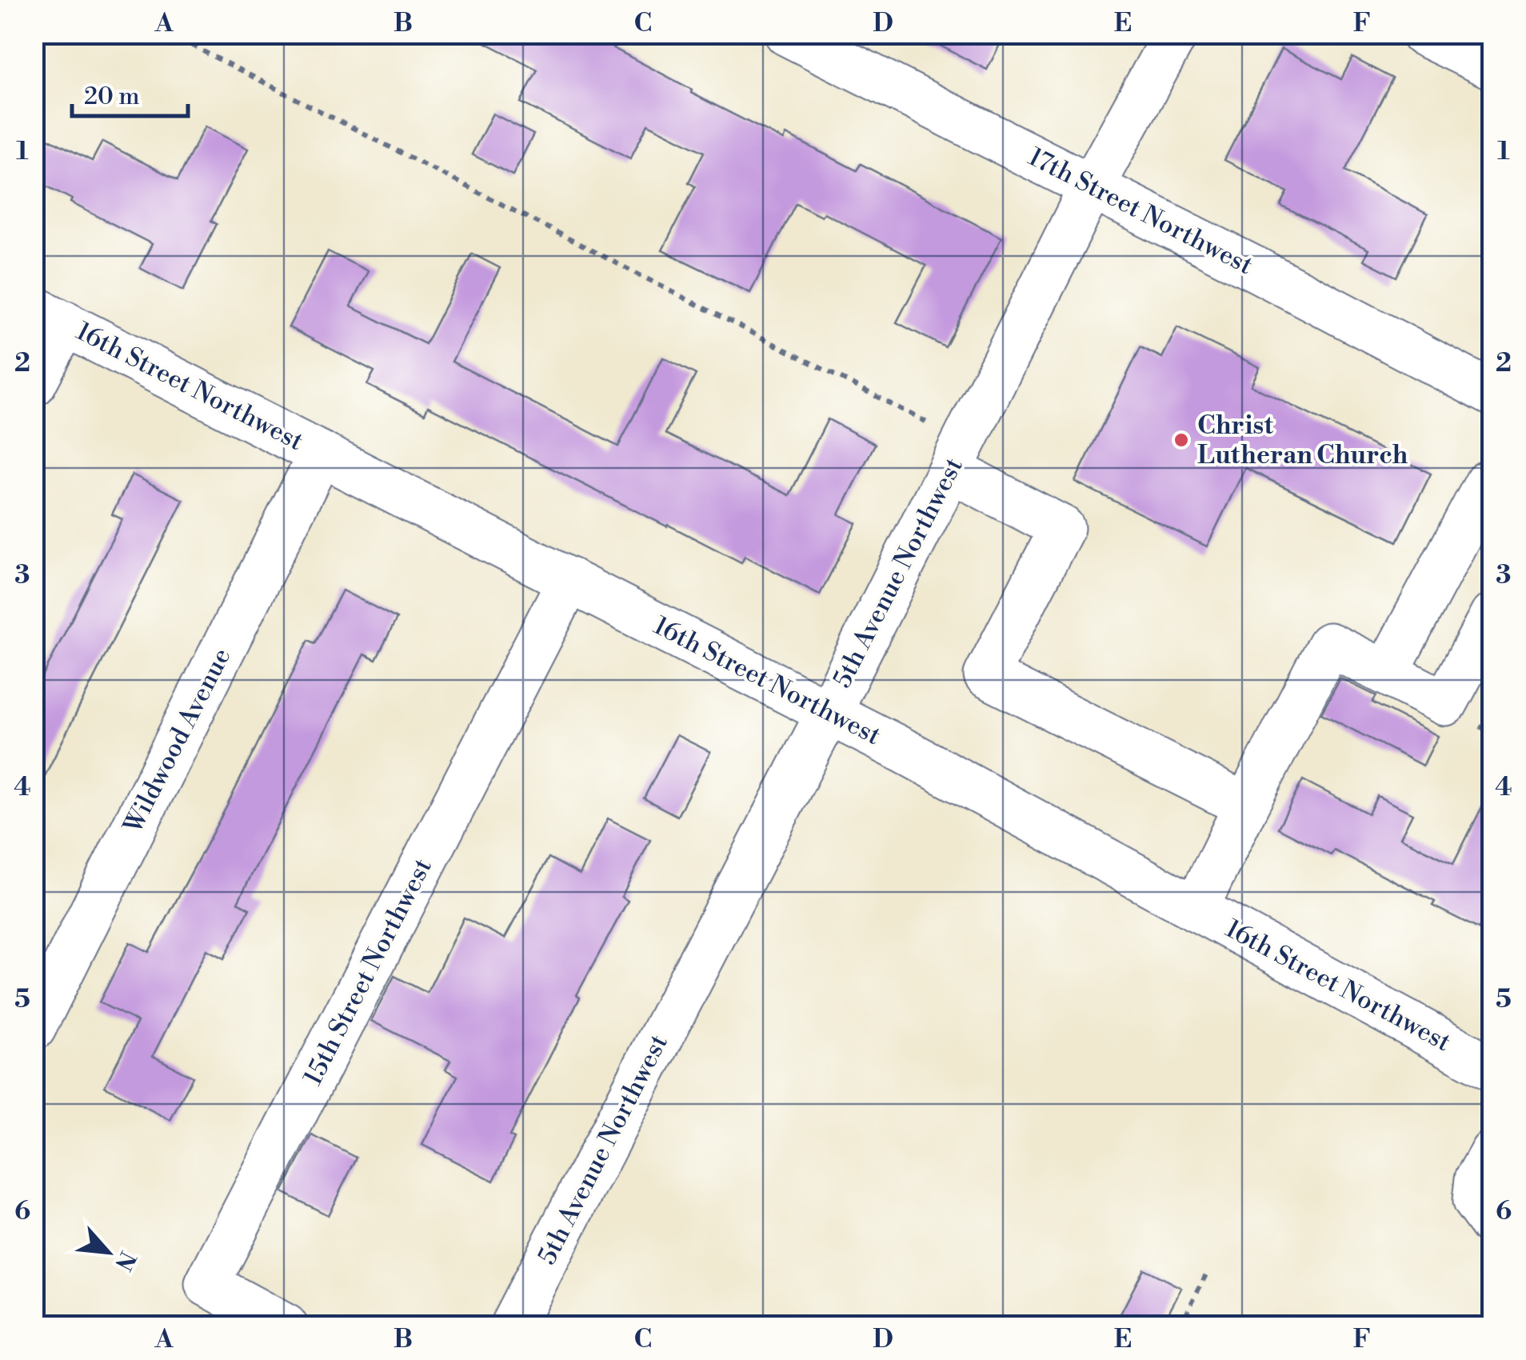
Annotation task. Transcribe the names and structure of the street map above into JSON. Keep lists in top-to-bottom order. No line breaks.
{"streets":{"street":["17th Street Northwest","16th Street Northwest","5th Avenue Northwest","Wildwood Avenue","15th Street Northwest"]},"crossings":[["17th Street Northwest","5th Avenue Northwest"],["16th Street Northwest","5th Avenue Northwest"],["16th Street Northwest","Wildwood Avenue"],["16th Street Northwest","15th Street Northwest"]],"places":["Christ Lutheran Church"],"scale_bar":"20 m","north":"bottom right","grid":{"columns":["A","B","C","D","E","F"],"rows":["1","2","3","4","5","6"]}}
